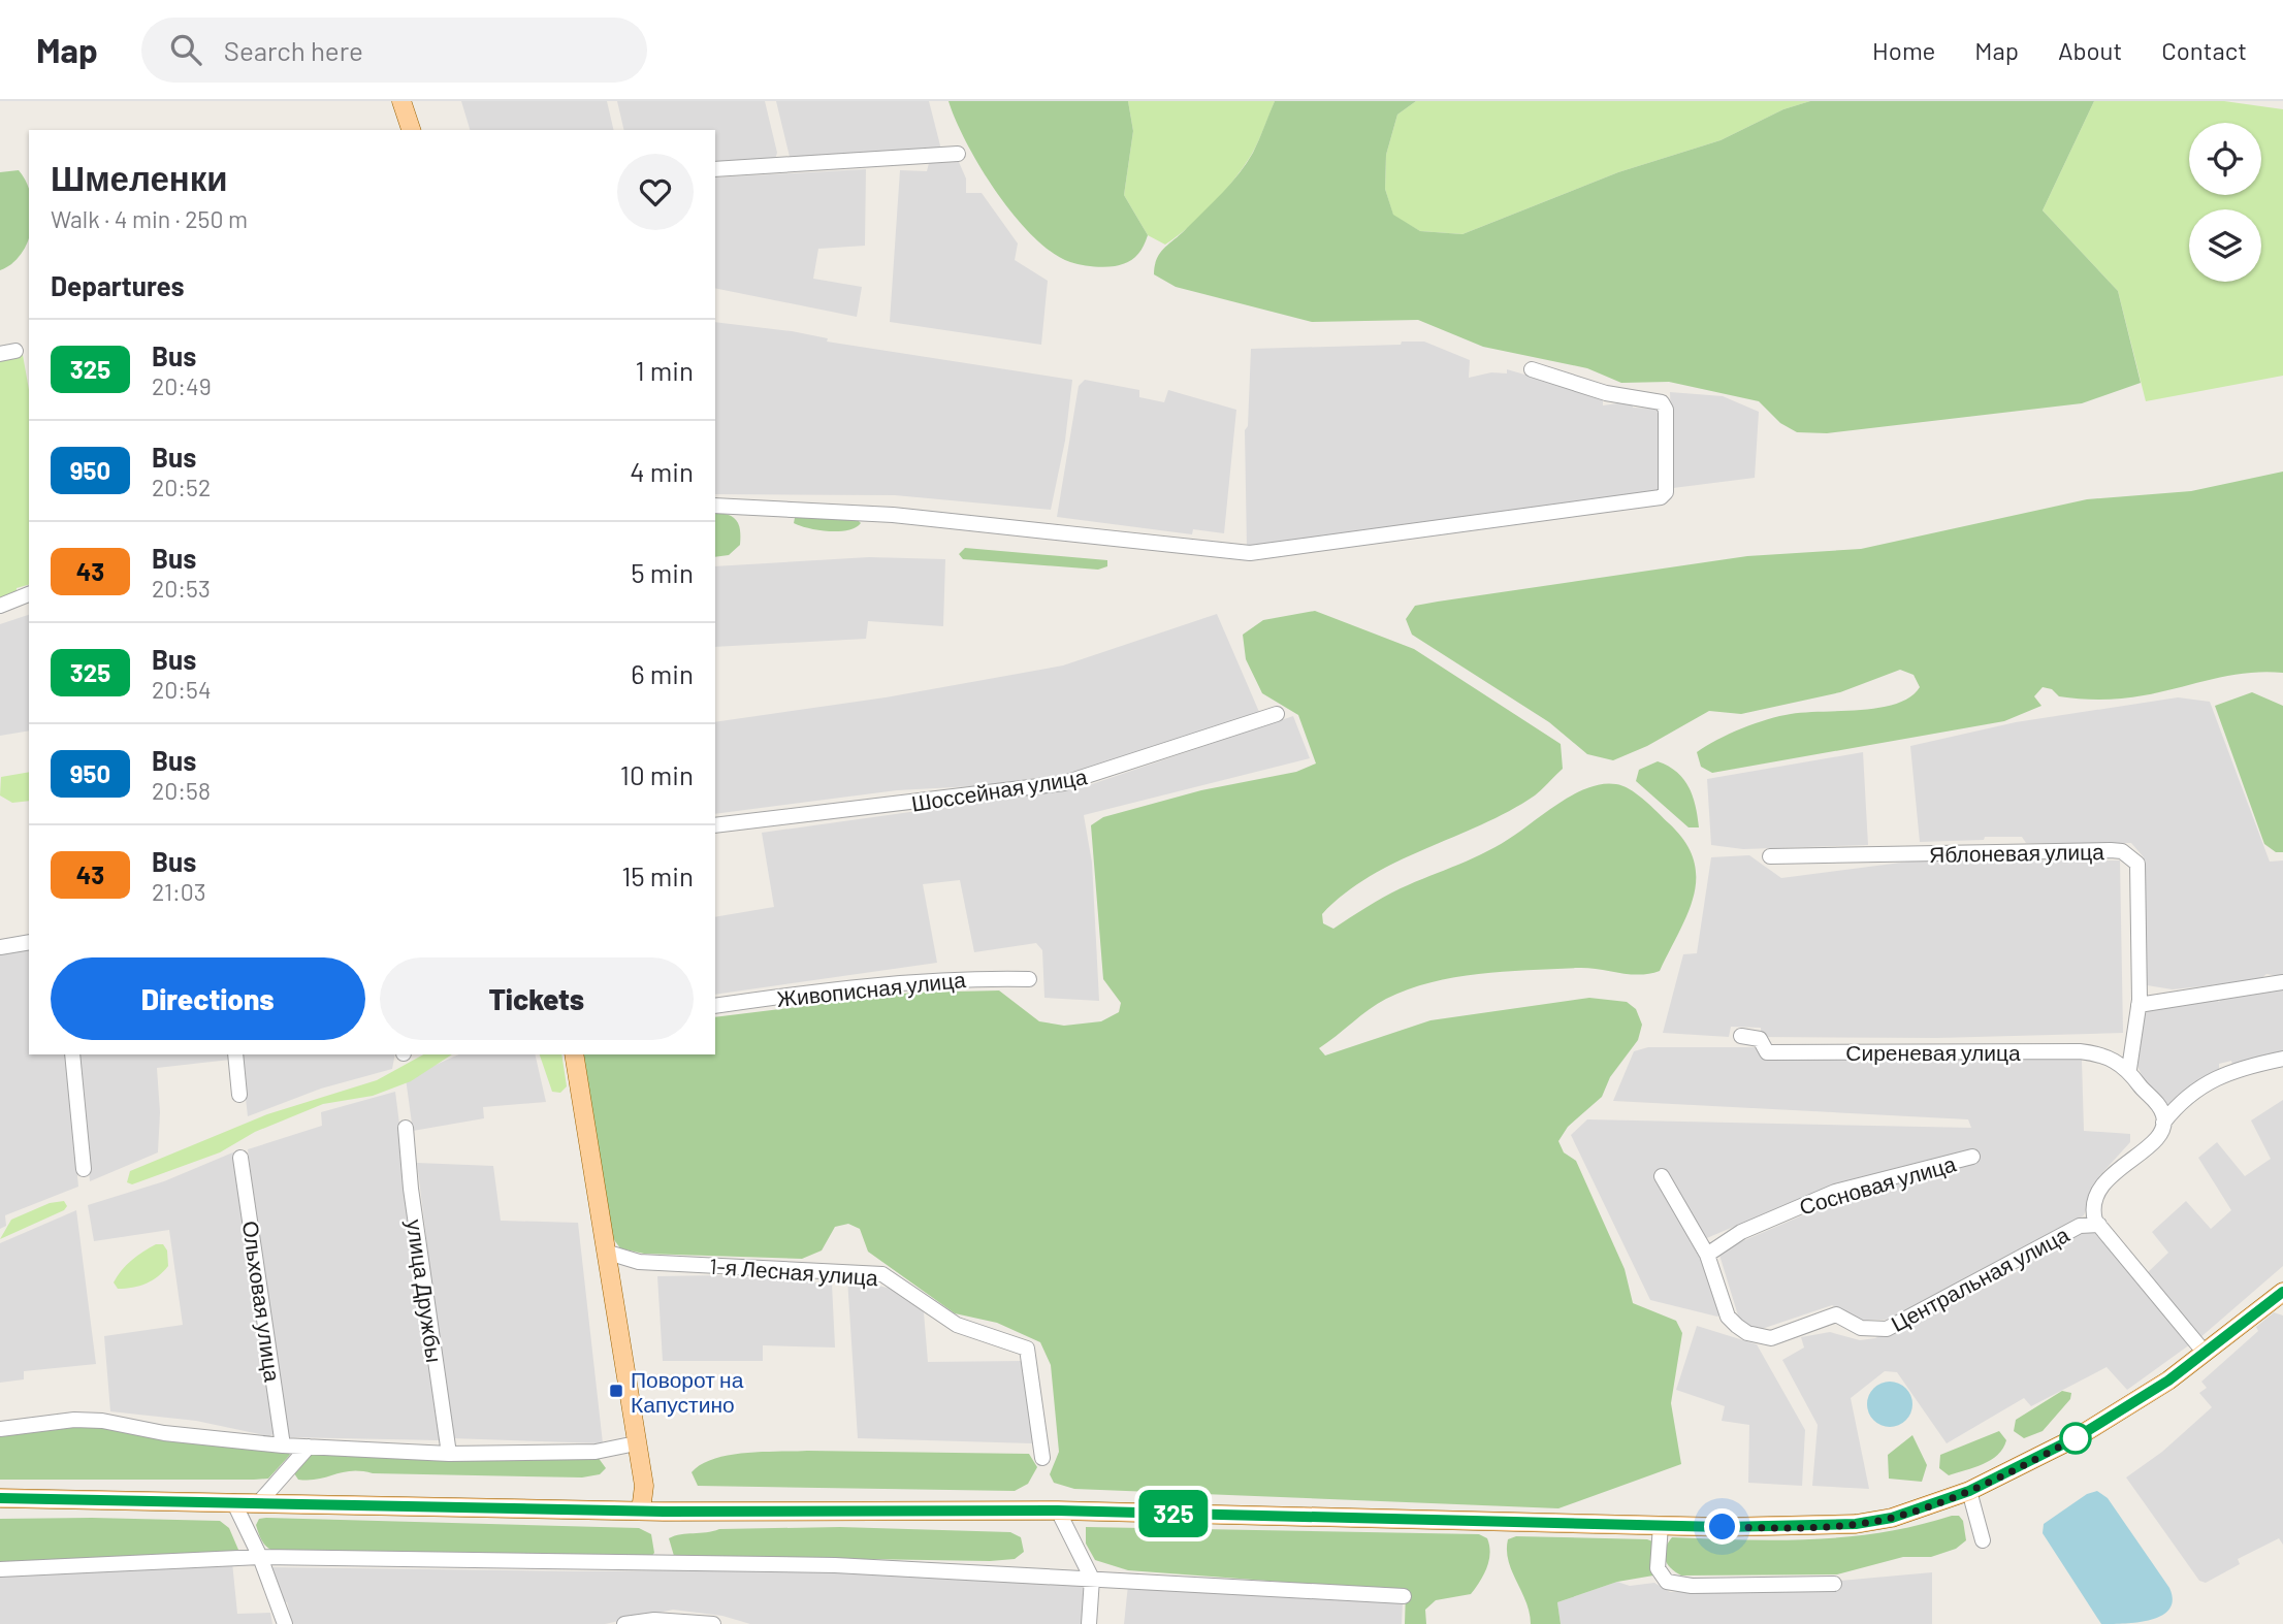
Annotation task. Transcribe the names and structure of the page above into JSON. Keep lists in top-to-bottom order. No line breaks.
{"streets":{"street":["Шоссейная улица","Яблоневая улица","Живописная улица","Сиреневая улица","Сосновая улица","1-я Лесная улица","Центральная улица","улица Дружбы","Ольховая улица"]},"crossings":[["Яблоневая улица","Сиреневая улица"],["Сосновая улица","Центральная улица"]],"places":{"transit":["Поворот на Капустино"]},"lines":["bus line 325"],"page":{"header":"Map","search":"Search here","nav":["Home","Map","About","Contact"],"on_map":"325","heading":[["Шмеленки","Walk · 4 min · 250 m"],"Departures"],"list":[{"mark":"325","name":"Bus","note":"20:49","value":"1 min"},{"mark":"950","name":"Bus","note":"20:52","value":"4 min"},{"mark":"43","name":"Bus","note":"20:53","value":"5 min"},{"mark":"325","name":"Bus","note":"20:54","value":"6 min"},{"mark":"950","name":"Bus","note":"20:58","value":"10 min"},{"mark":"43","name":"Bus","note":"21:03","value":"15 min"}],"buttons":["Directions","Tickets"]}}
